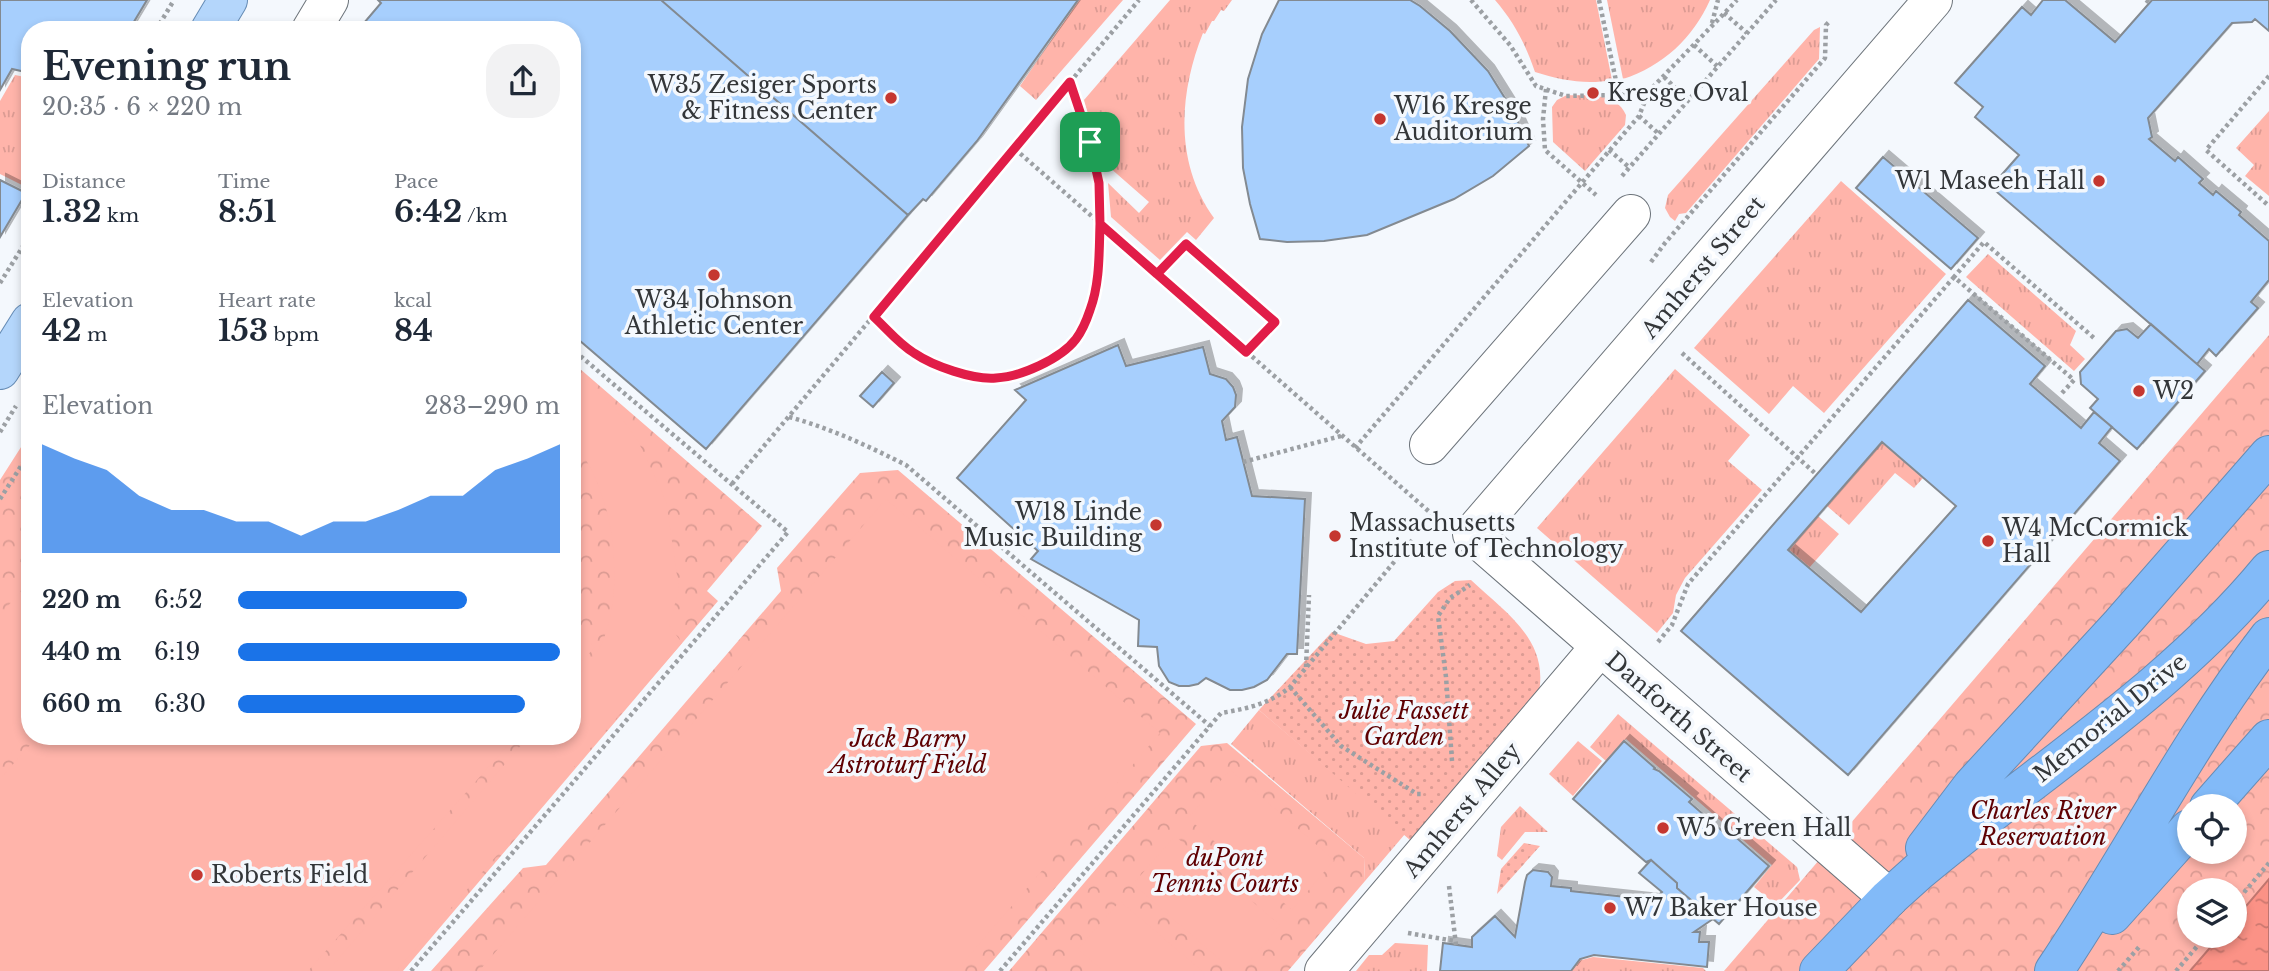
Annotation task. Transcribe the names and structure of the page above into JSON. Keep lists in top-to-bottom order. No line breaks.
{"streets":{"highway":["Memorial Drive"],"street":["Amherst Street","Danforth Street","Amherst Alley"]},"crossings":[["Amherst Street","Danforth Street"],["Danforth Street","Memorial Drive"],["Danforth Street","Amherst Alley"]],"parks":["Julie Fassett Garden","Jack Barry Astroturf Field","Charles River Reservation","duPont Tennis Courts"],"places":["Kresge Oval","W35 Zesiger Sports & Fitness Center","W16 Kresge Auditorium","W1 Maseeh Hall","W34 Johnson Athletic Center","W2","W18 Linde Music Building","Massachusetts Institute of Technology","W4 McCormick Hall","W5 Green Hall","Roberts Field","W7 Baker House"],"page":{"heading":["Evening run","20:35 · 6 × 220 m"],"stats":[["Distance","1.32 km"],["Time","8:51"],["Pace","6:42 /km"],["Elevation","42 m"],["Heart rate","153 bpm"],["kcal","84"]],"chart":["Elevation","283–290 m"],"list":[{"name":"220 m","note":"6:52"},{"name":"440 m","note":"6:19"},{"name":"660 m","note":"6:30"}]}}
